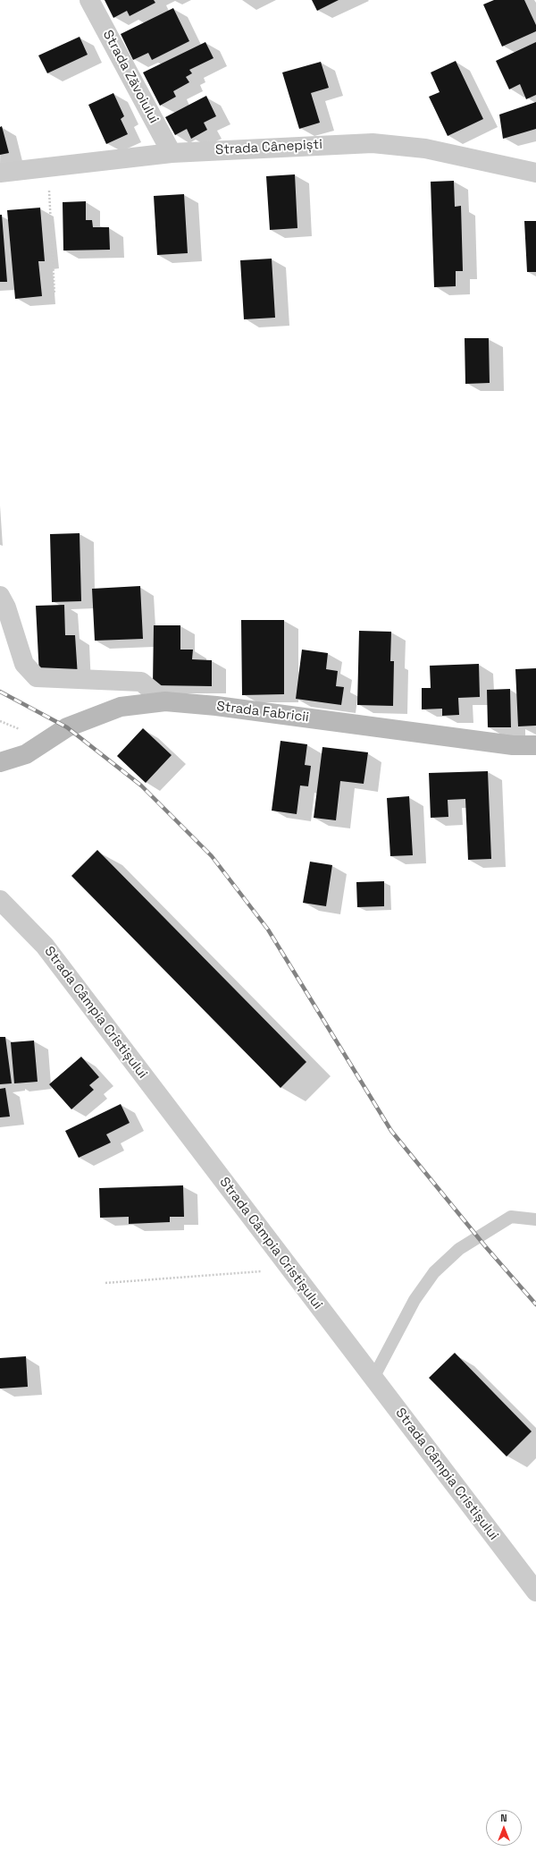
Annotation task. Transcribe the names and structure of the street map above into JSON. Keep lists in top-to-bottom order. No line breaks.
{"streets":{"street":["Strada Zăvoiului","Strada Cânepiști","Strada Fabricii","Strada Câmpia Cristișului"]},"crossings":[["Strada Zăvoiului","Strada Cânepiști"]],"north":"top"}
